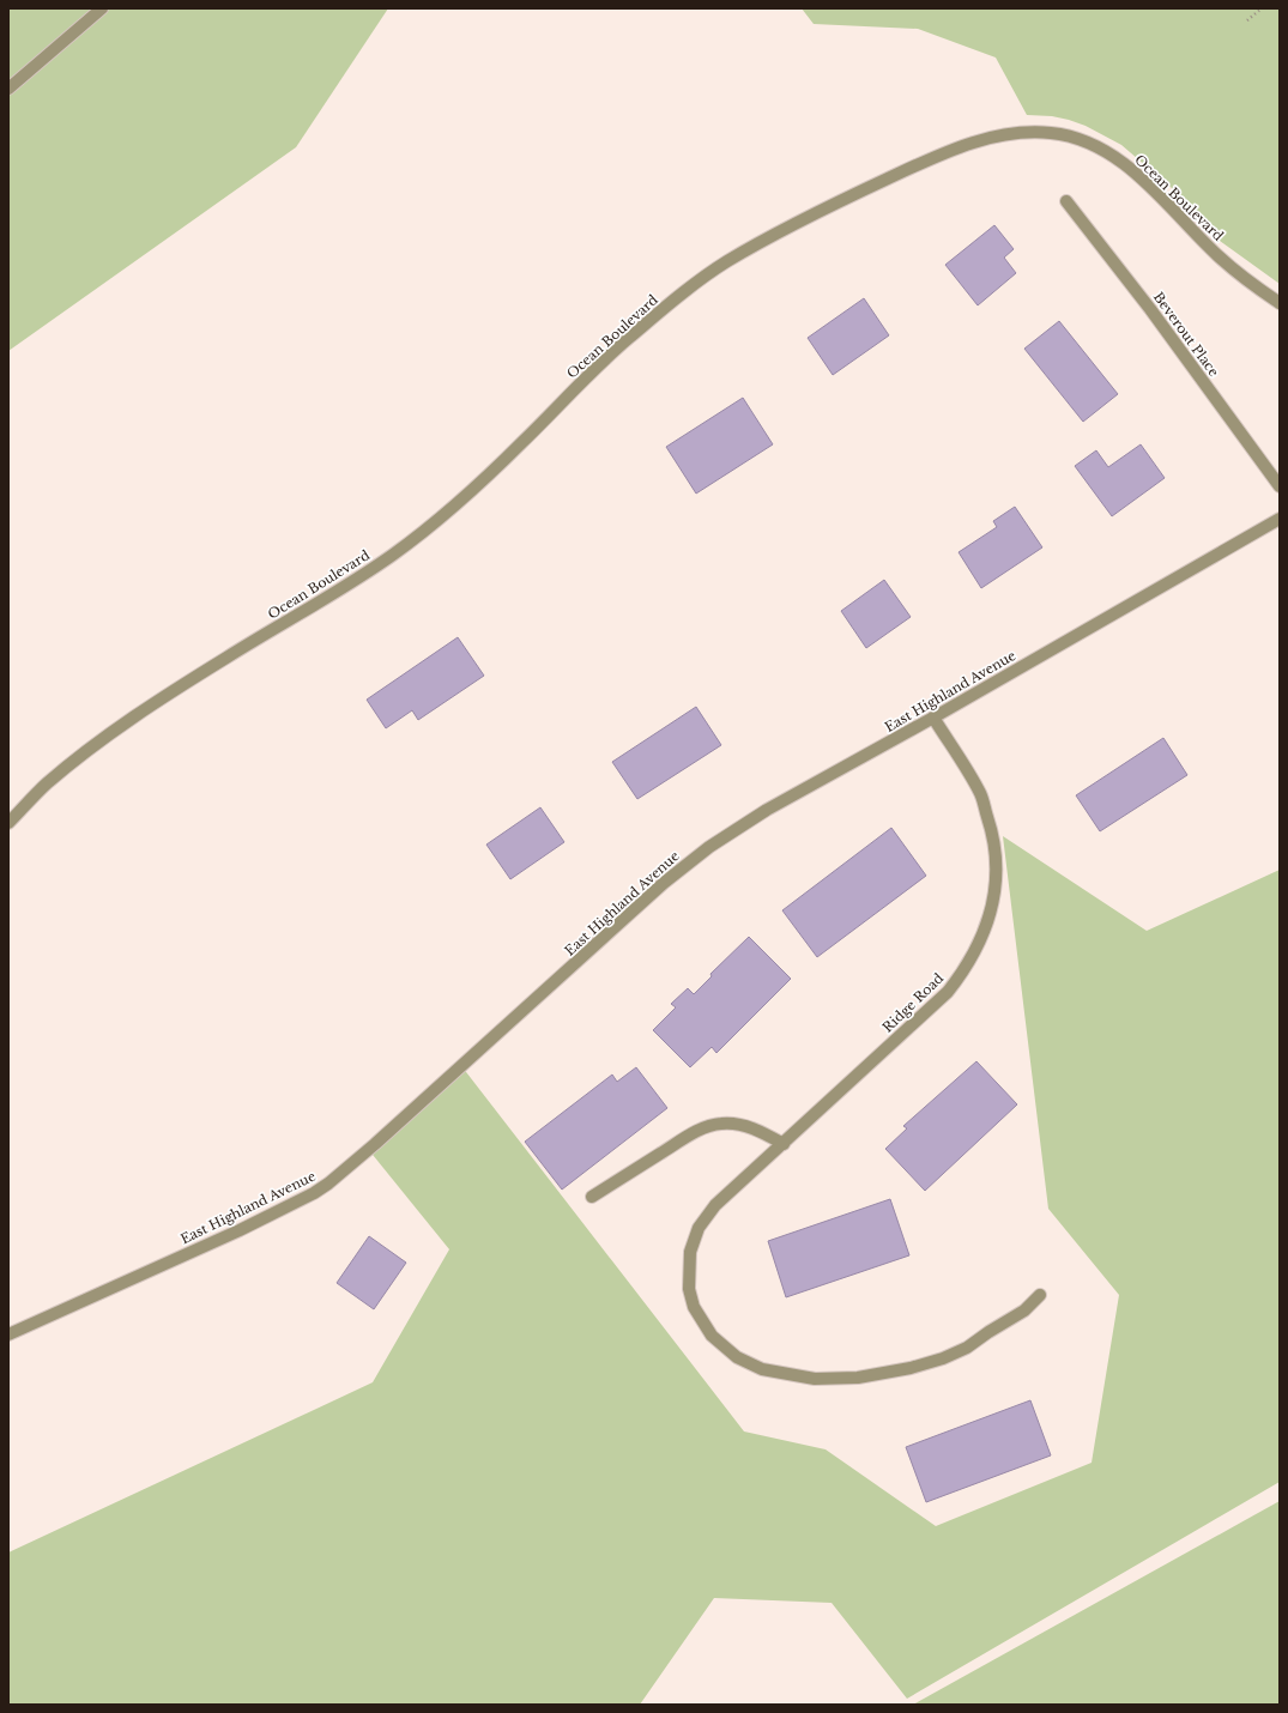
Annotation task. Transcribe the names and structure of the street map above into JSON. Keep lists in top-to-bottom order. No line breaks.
{"streets":{"street":["Ocean Boulevard","Beverout Place","East Highland Avenue","Ridge Road"]},"crossings":[["East Highland Avenue","Ridge Road"]]}
